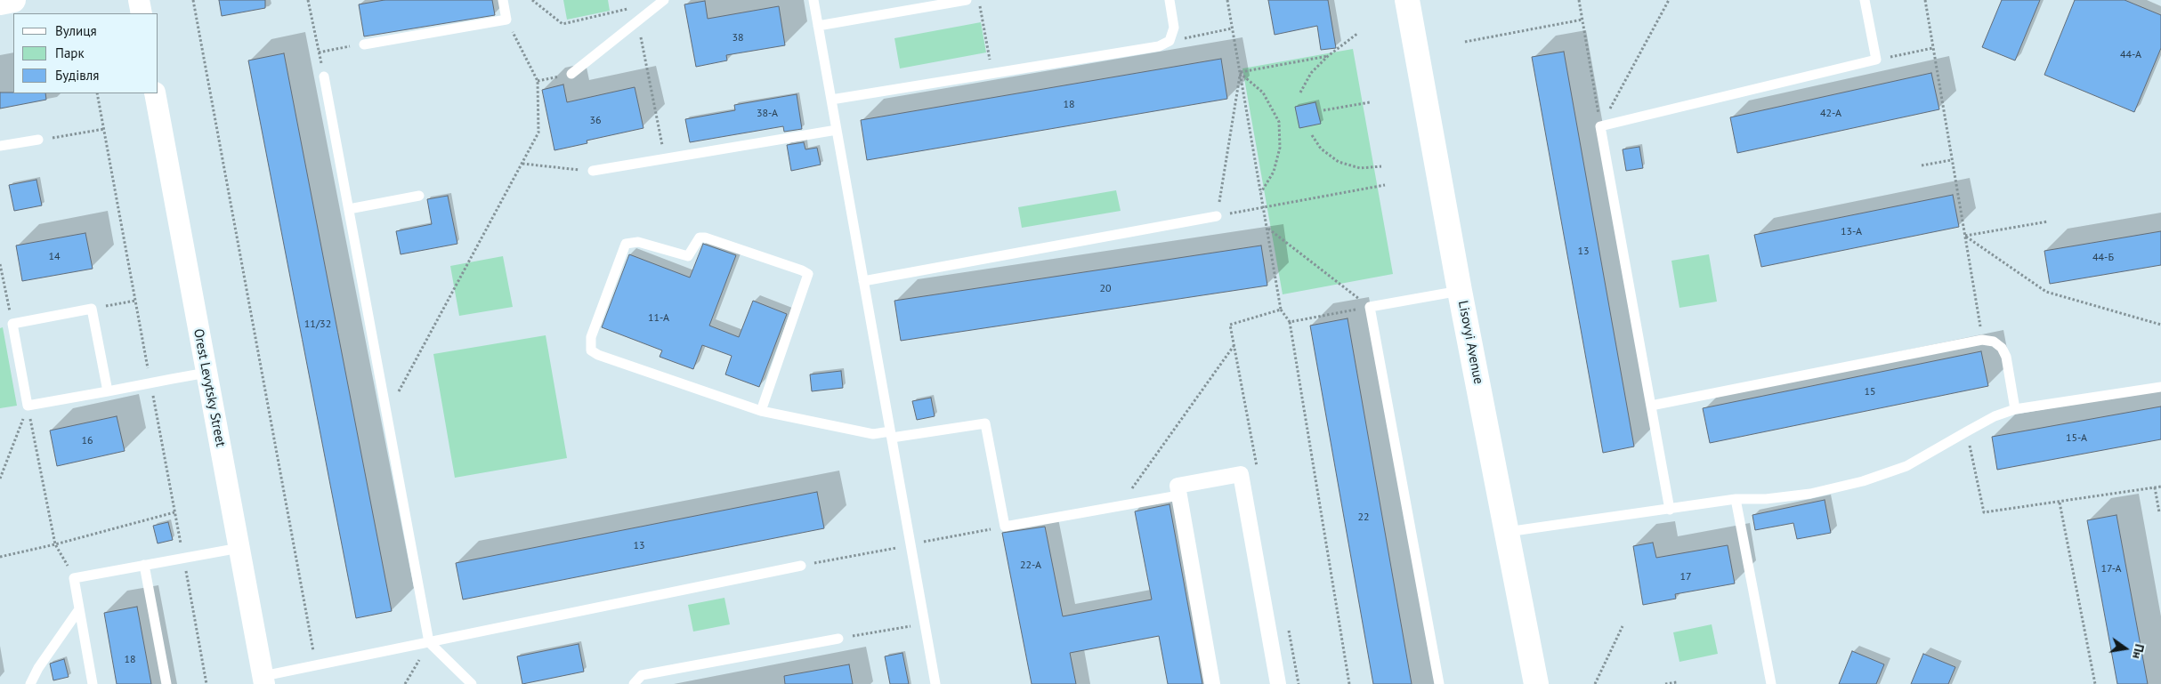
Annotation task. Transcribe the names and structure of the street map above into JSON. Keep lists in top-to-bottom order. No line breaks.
{"streets":{"street":["Lisovyi Avenue","Orest Levytsky Street"]},"house_numbers":["38","44-А","18","38-А","42-А","36","13-А","13","14","44-Б","20","11-А","11/32","15","15-А","16","22","13","22-А","17-А","17","18"],"legend":["Вулиця","Парк","Будівля"],"north":"right"}
